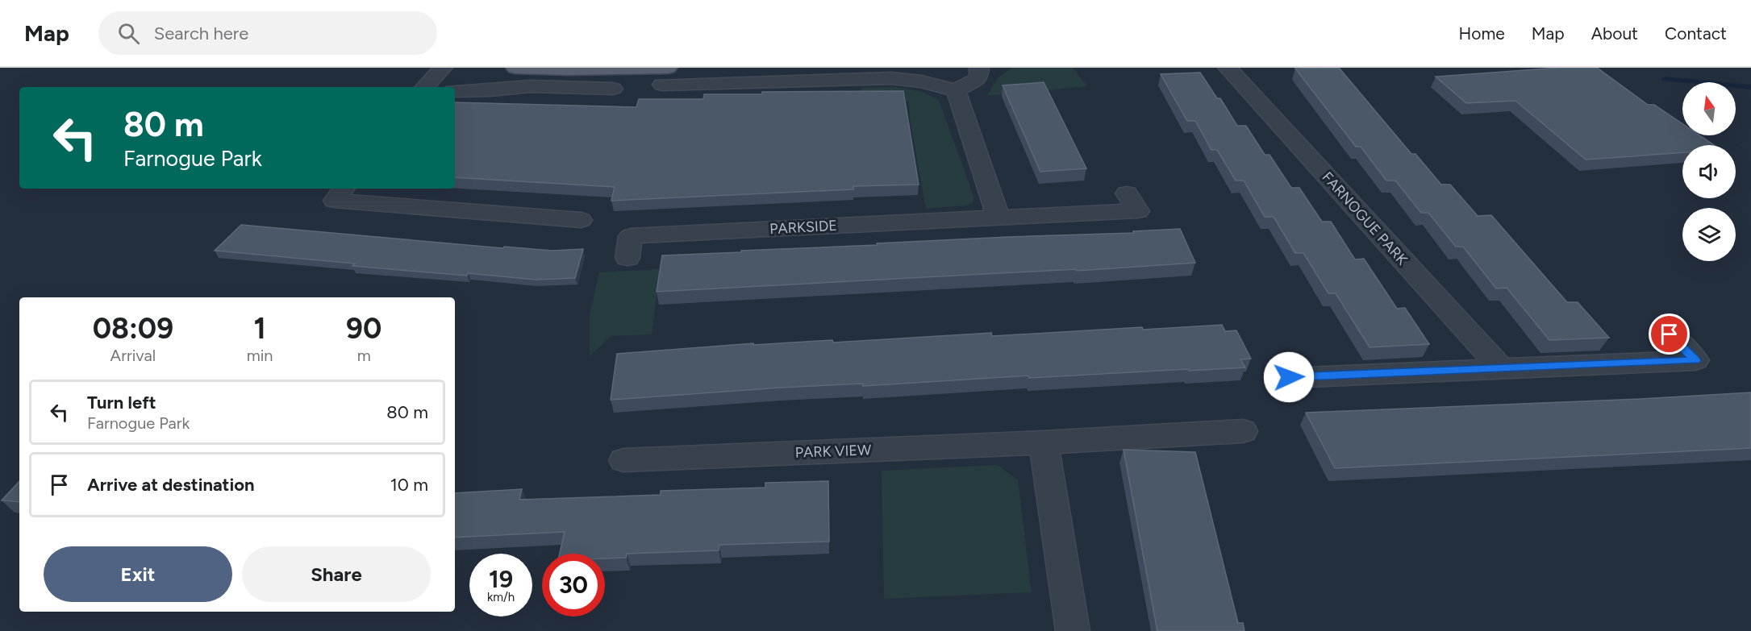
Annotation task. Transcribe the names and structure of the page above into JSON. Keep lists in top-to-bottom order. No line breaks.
{"streets":{"street":["FARNOGUE PARK","PARKSIDE","PARK VIEW"]},"north":"top","page":{"header":"Map","search":"Search here","nav":["Home","Map","About","Contact"],"turn":["80 m","Farnogue Park"],"eta":["08:09","Arrival","1","min","90","m"],"list":[{"name":"Turn left","note":"Farnogue Park","value":"80 m"},{"name":"Arrive at destination","value":"10 m"}],"buttons":["Exit","Share"],"speed":"19 km/h","limit":"30"}}
